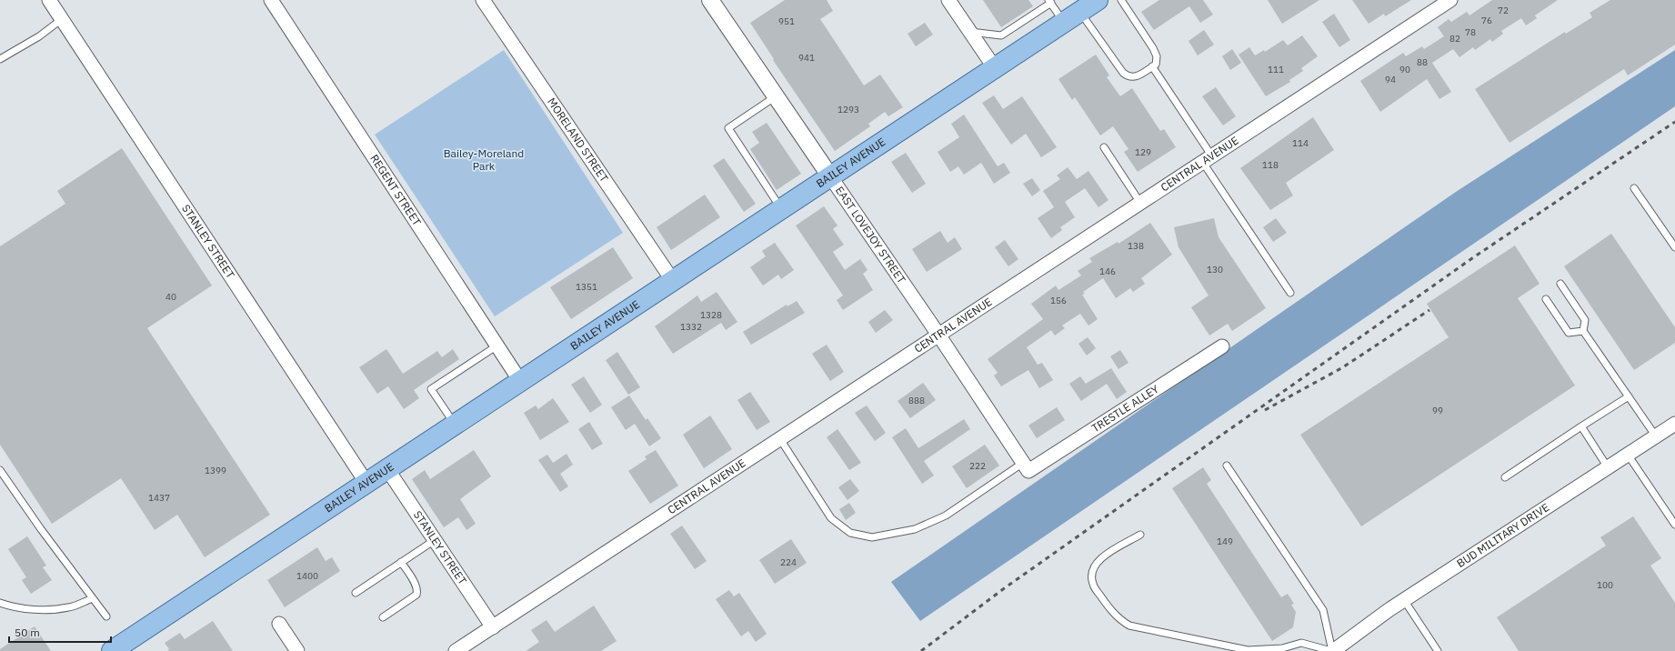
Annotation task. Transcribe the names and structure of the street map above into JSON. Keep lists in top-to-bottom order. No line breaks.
{"streets":{"main road":["BAILEY AVENUE"],"street":["MORELAND STREET","CENTRAL AVENUE","REGENT STREET","EAST LOVEJOY STREET","STANLEY STREET","TRESTLE ALLEY","BUD MILITARY DRIVE"]},"crossings":[["MORELAND STREET","BAILEY AVENUE"],["BAILEY AVENUE","REGENT STREET"],["BAILEY AVENUE","EAST LOVEJOY STREET"],["BAILEY AVENUE","STANLEY STREET"],["CENTRAL AVENUE","EAST LOVEJOY STREET"],["CENTRAL AVENUE","STANLEY STREET"],["CENTRAL AVENUE","TRESTLE ALLEY"],["EAST LOVEJOY STREET","TRESTLE ALLEY"]],"parks":["Bailey-Moreland Park"],"house_numbers":["72","76","951","78","82","941","88","111","90","94","1293","114","129","118","138","130","146","1351","40","156","1328","1332","888","99","222","1399","1437","149","224","1400","100"],"scale_bar":"50 m"}
